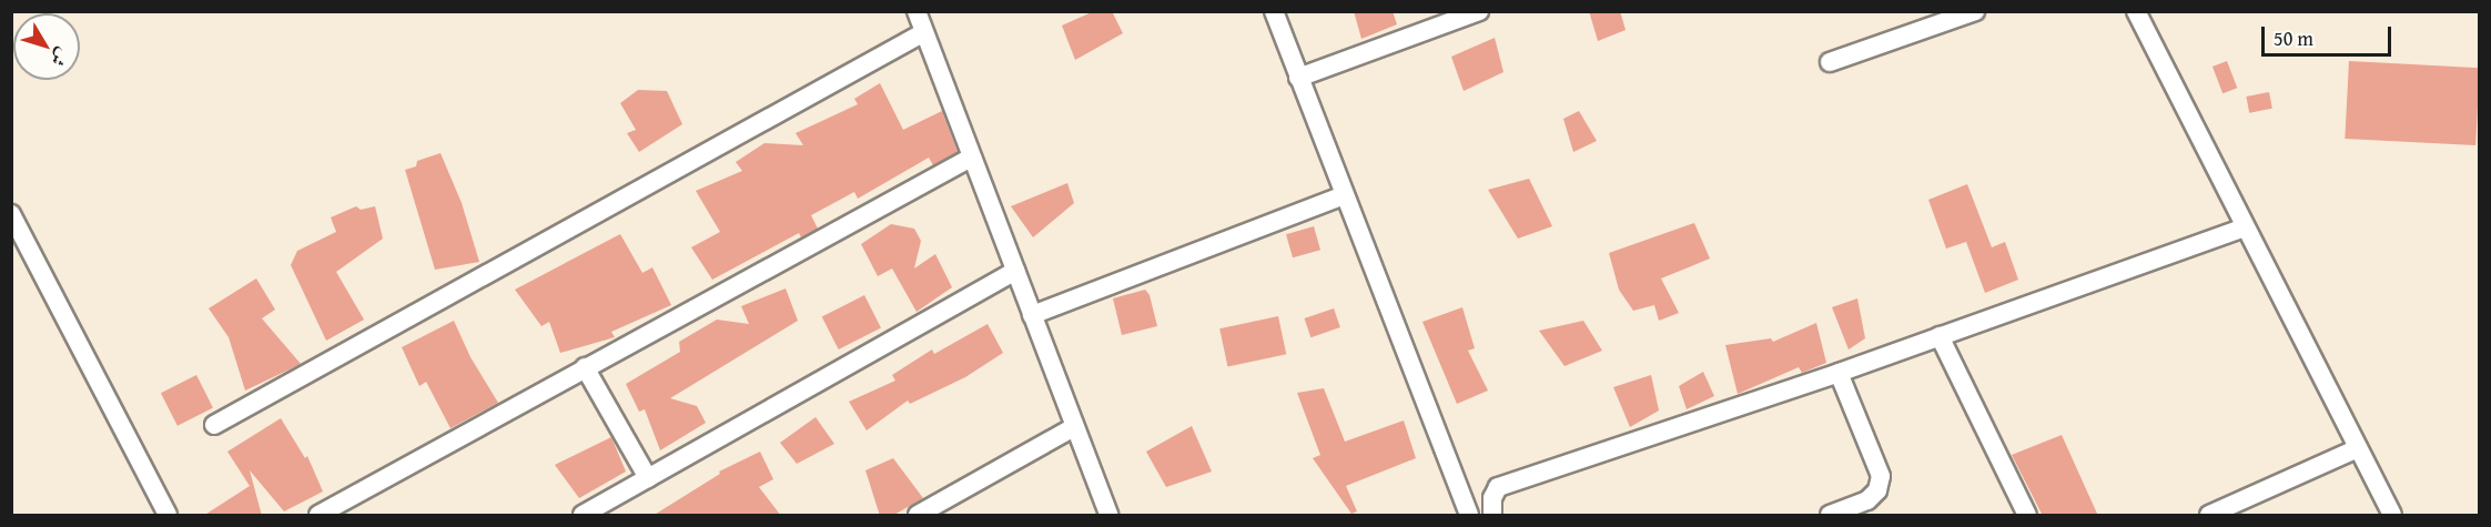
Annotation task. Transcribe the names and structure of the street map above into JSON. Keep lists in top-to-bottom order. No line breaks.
{"scale_bar":"50 m","north":"bottom right"}
